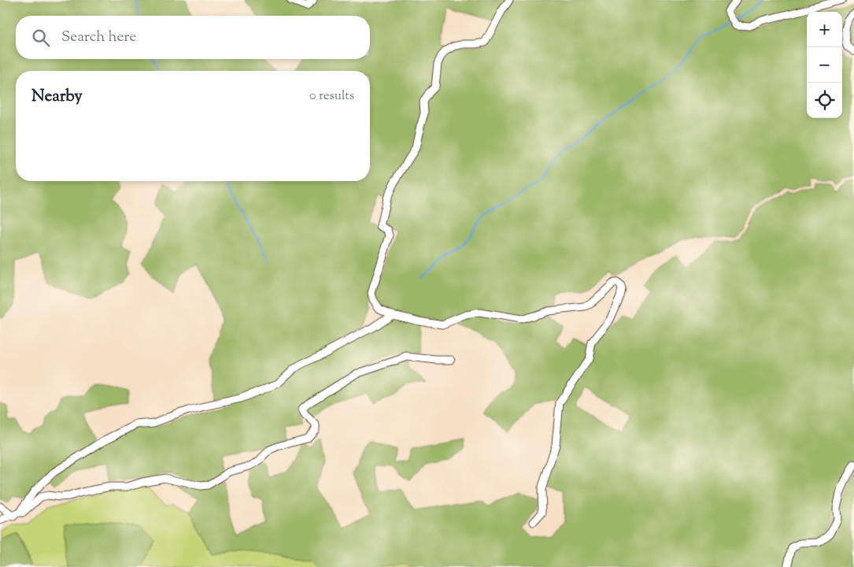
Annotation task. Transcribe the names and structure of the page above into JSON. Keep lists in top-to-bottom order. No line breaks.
{"page":{"map_buttons":["+","−"],"search":"Search here","heading":["Nearby","0 results"]}}
